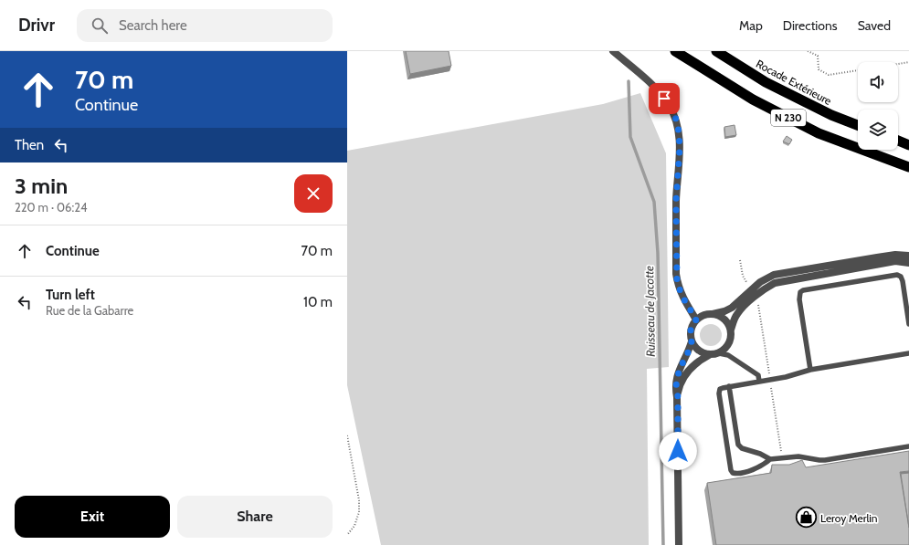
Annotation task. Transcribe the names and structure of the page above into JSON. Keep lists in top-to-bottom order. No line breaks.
{"streets":{"highway":["Rocade Extérieure","N 230"]},"water":["Ruisseau de Jacotte"],"places":{"shop":["Leroy Merlin"]},"page":{"header":"Drivr","search":"Search here","nav":["Map","Directions","Saved"],"turn":["70 m","Continue"],"then":"Then","heading":["3 min","220 m · 06:24"],"list":[{"name":"Continue","value":"70 m"},{"name":"Turn left","note":"Rue de la Gabarre","value":"10 m"}],"buttons":["Exit","Share"]}}
